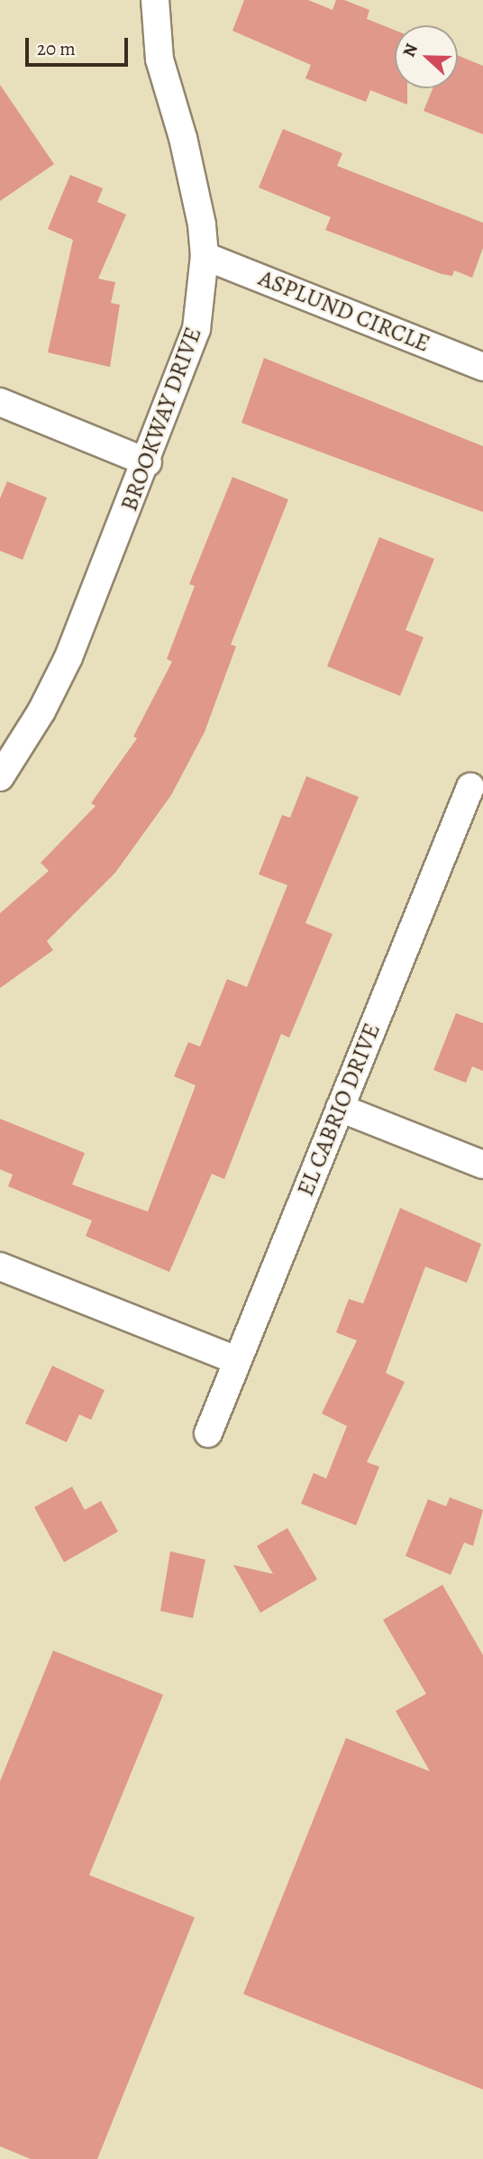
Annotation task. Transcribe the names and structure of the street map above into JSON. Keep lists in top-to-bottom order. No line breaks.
{"streets":{"street":["ASPLUND CIRCLE","BROOKWAY DRIVE","EL CABRIO DRIVE"]},"crossings":[["ASPLUND CIRCLE","BROOKWAY DRIVE"]],"scale_bar":"20 m","north":"left"}
